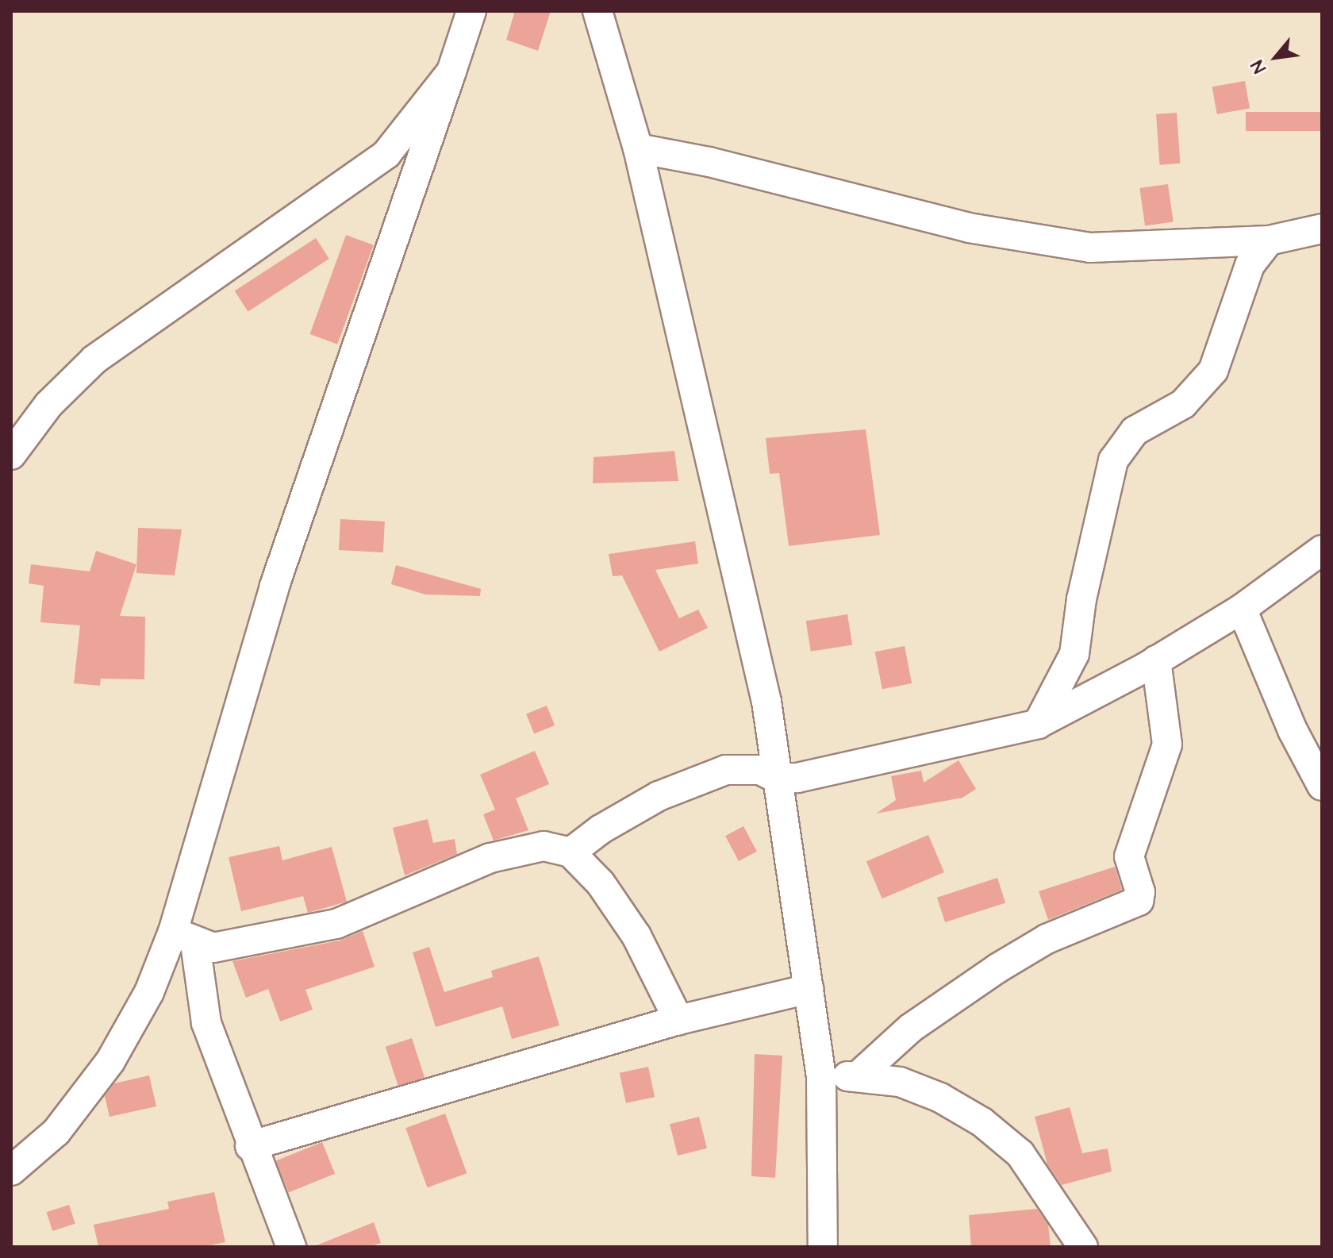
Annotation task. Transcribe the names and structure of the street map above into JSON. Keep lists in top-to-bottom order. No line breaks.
{"north":"bottom left"}
